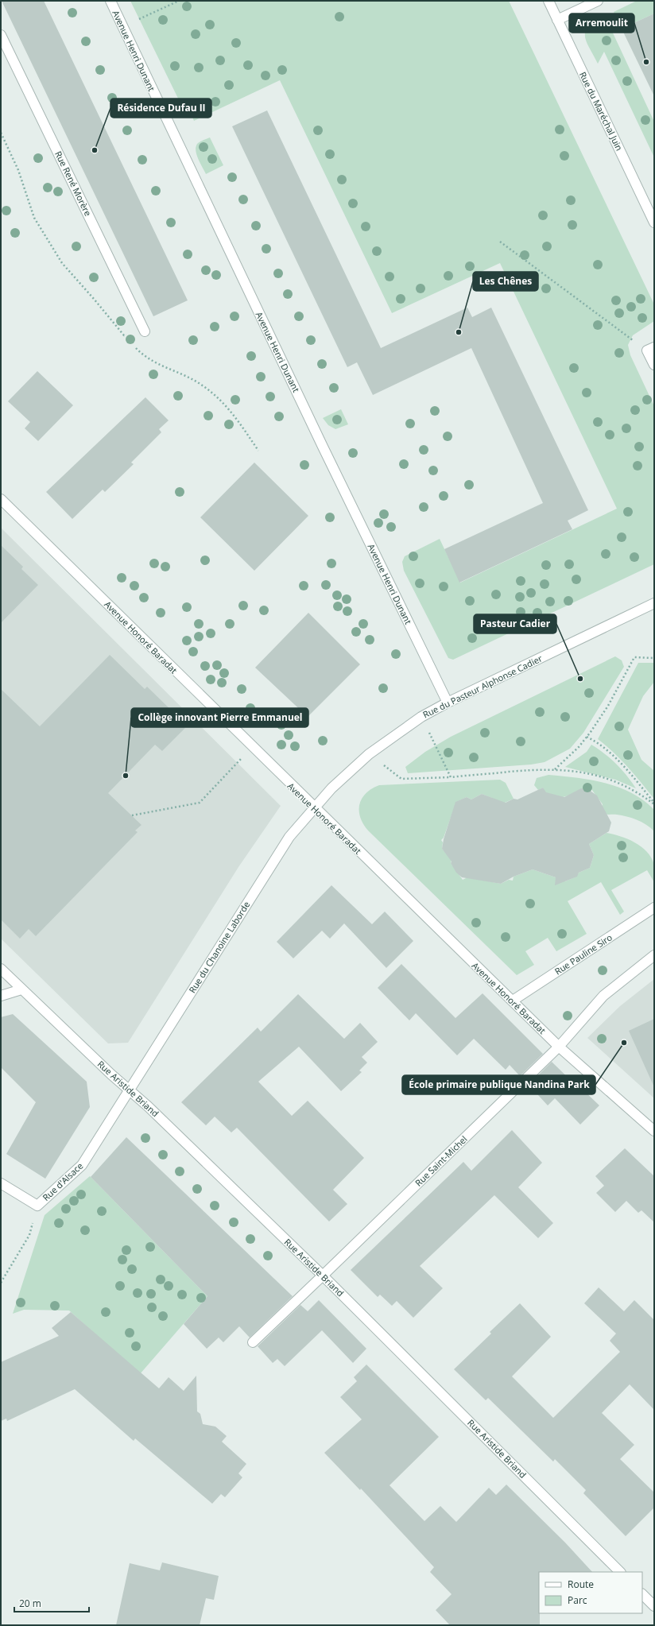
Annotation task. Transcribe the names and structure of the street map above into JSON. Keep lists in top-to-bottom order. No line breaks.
{"streets":{"street":["Avenue Henri Dunant","Rue du Maréchal Juin","Rue René Morère","Avenue Honoré Baradat","Rue du Pasteur Alphonse Cadier","Rue du Chanoine Laborde","Rue Pauline Siro","Rue Aristide Briand","Rue Saint-Michel","Rue d'Alsace"]},"crossings":[["Avenue Henri Dunant","Rue du Pasteur Alphonse Cadier"],["Avenue Honoré Baradat","Rue du Pasteur Alphonse Cadier"],["Avenue Honoré Baradat","Rue du Chanoine Laborde"],["Avenue Honoré Baradat","Rue Pauline Siro"],["Avenue Honoré Baradat","Rue Saint-Michel"],["Rue du Pasteur Alphonse Cadier","Rue du Chanoine Laborde"],["Rue du Chanoine Laborde","Rue Aristide Briand"],["Rue du Chanoine Laborde","Rue d'Alsace"],["Rue Aristide Briand","Rue Saint-Michel"],["Rue Aristide Briand","Rue d'Alsace"]],"places":["Arremoulit","Résidence Dufau II","Les Chênes","Pasteur Cadier","Collège innovant Pierre Emmanuel","École primaire publique Nandina Park"],"legend":["Route","Parc"],"scale_bar":"20 m"}
